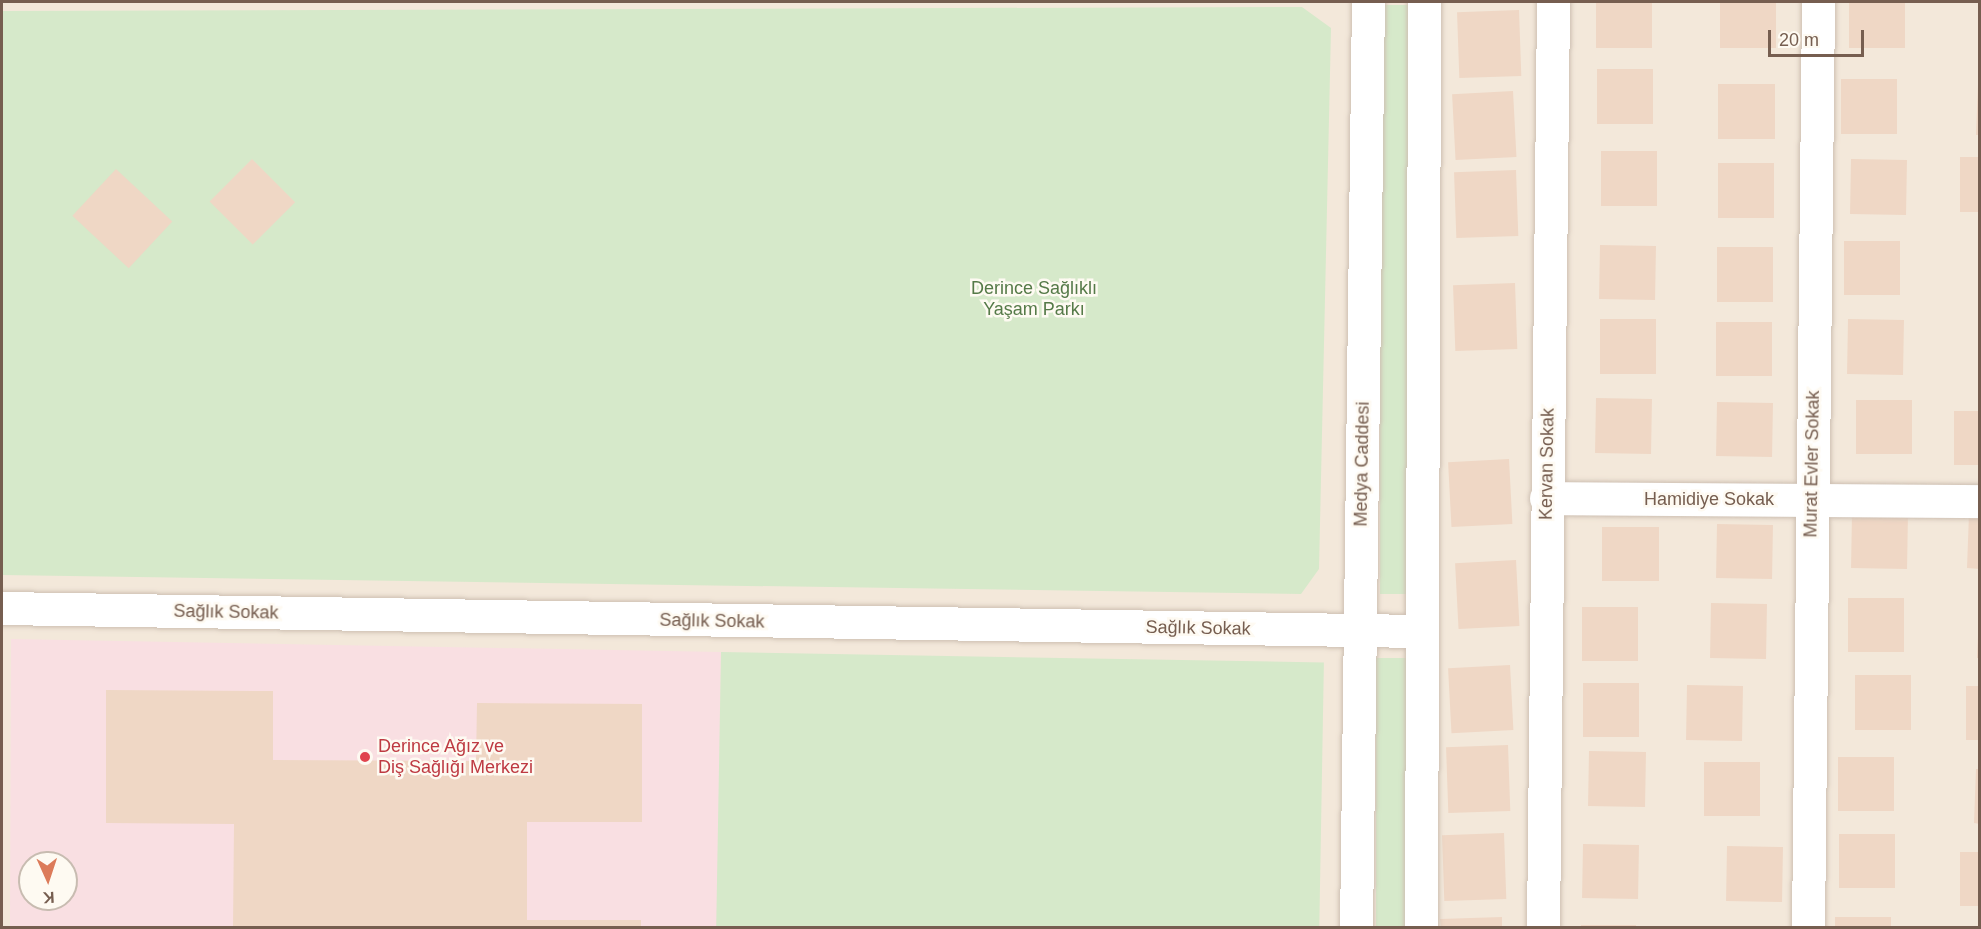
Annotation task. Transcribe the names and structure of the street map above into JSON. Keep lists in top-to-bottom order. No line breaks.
{"streets":{"street":["Medya Caddesi","Kervan Sokak","Murat Evler Sokak","Hamidiye Sokak","Sağlık Sokak"]},"crossings":[["Medya Caddesi","Sağlık Sokak"],["Kervan Sokak","Hamidiye Sokak"],["Murat Evler Sokak","Hamidiye Sokak"]],"parks":["Derince Sağlıklı Yaşam Parkı"],"places":["Derince Ağız ve Diş Sağlığı Merkezi"],"scale_bar":"20 m","north":"bottom"}
